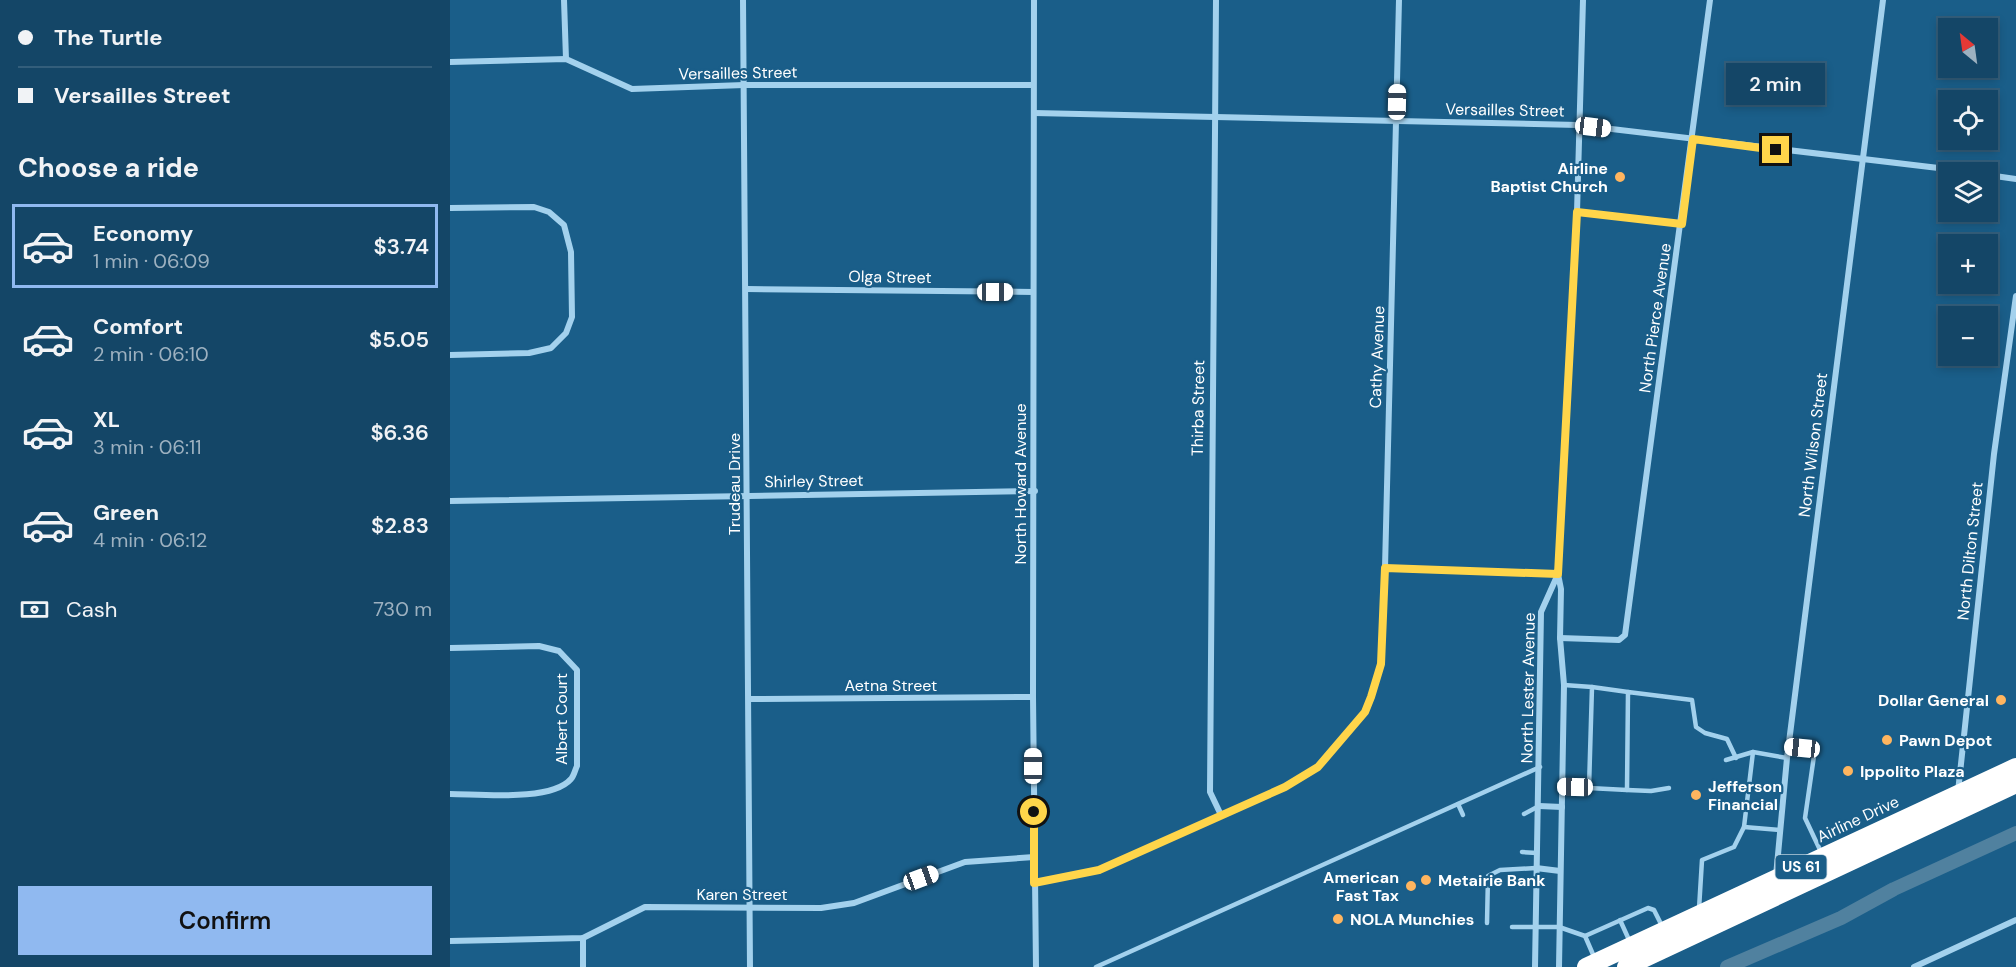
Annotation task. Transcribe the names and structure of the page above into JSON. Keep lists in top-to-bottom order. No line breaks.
{"streets":{"highway":["Airline Drive","US 61"],"street":["Versailles Street","Olga Street","North Pierce Avenue","Cathy Avenue","Thirba Street","North Wilson Street","Shirley Street","Trudeau Drive","North Howard Avenue","North Dilton Street","Aetna Street","North Lester Avenue","Albert Court","Karen Street"]},"crossings":[["Versailles Street","North Pierce Avenue"],["Versailles Street","Cathy Avenue"],["Versailles Street","Thirba Street"],["Versailles Street","North Wilson Street"],["Versailles Street","Trudeau Drive"],["Versailles Street","North Howard Avenue"],["Versailles Street","North Lester Avenue"],["Olga Street","Trudeau Drive"],["Olga Street","North Howard Avenue"],["North Pierce Avenue","North Lester Avenue"],["Cathy Avenue","Thirba Street"],["North Wilson Street","Airline Drive"],["Shirley Street","Trudeau Drive"],["Shirley Street","North Howard Avenue"],["Trudeau Drive","Aetna Street"],["Trudeau Drive","Karen Street"],["North Howard Avenue","Aetna Street"],["North Howard Avenue","Karen Street"],["North Dilton Street","Airline Drive"]],"places":["Airline Baptist Church","Dollar General","Pawn Depot","Ippolito Plaza","Jefferson Financial","Metairie Bank","American Fast Tax","NOLA Munchies"],"north":"top left","page":{"banner":["The Turtle","Versailles Street"],"map_buttons":["+","−"],"bubble":"2 min","heading":"Choose a ride","list":[{"name":"Economy","note":"1 min · 06:09","value":"$3.74"},{"name":"Comfort","note":"2 min · 06:10","value":"$5.05"},{"name":"XL","note":"3 min · 06:11","value":"$6.36"},{"name":"Green","note":"4 min · 06:12","value":"$2.83"}],"pay":["Cash","730 m"],"buttons":"Confirm"}}
